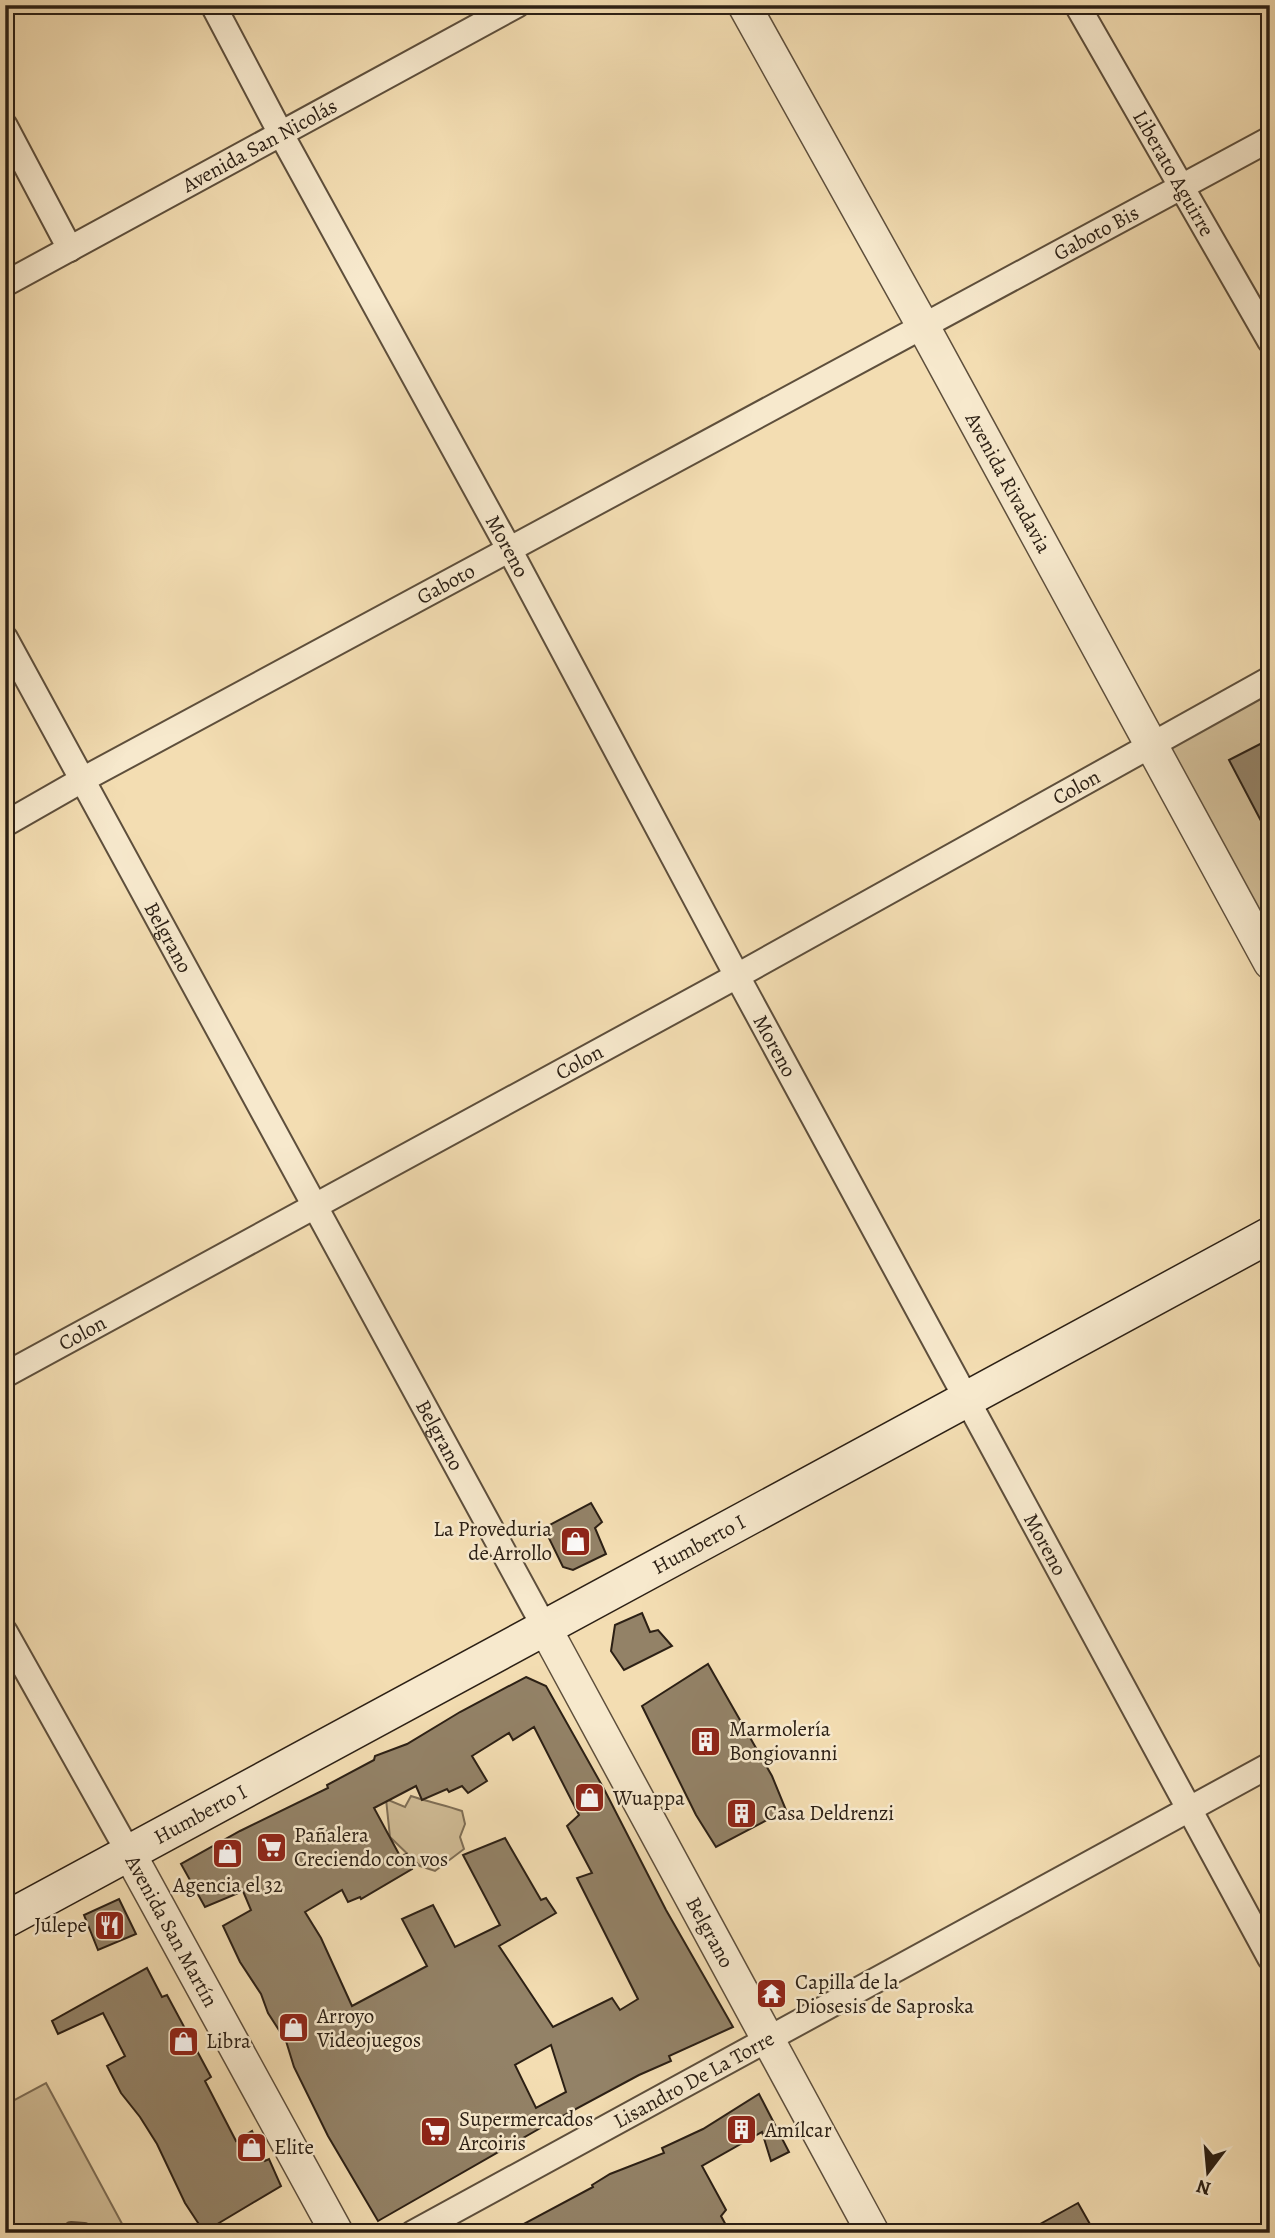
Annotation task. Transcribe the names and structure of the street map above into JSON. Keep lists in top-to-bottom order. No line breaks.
{"streets":{"main road":["Humberto I"],"street":["Avenida San Nicolás","Liberato Aguirre","Gaboto Bis","Avenida Rivadavia","Moreno","Gaboto","Colon","Belgrano","Avenida San Martín","Lisandro De La Torre"]},"crossings":[["Avenida San Nicolás","Moreno"],["Liberato Aguirre","Gaboto Bis"],["Gaboto Bis","Avenida Rivadavia"],["Gaboto Bis","Gaboto"],["Avenida Rivadavia","Gaboto"],["Avenida Rivadavia","Colon"],["Moreno","Gaboto"],["Moreno","Colon"],["Moreno","Humberto I"],["Moreno","Lisandro De La Torre"],["Gaboto","Belgrano"],["Colon","Belgrano"],["Belgrano","Humberto I"],["Belgrano","Lisandro De La Torre"],["Humberto I","Avenida San Martín"]],"places":{"shop":["La Proveduria de Arrollo","Wuappa","Agencia el 32","Arroyo Videojuegos","Libra","Elite"],"building":["Marmolería Bongiovanni","Casa Deldrenzi","Amílcar"],"supermarket":["Pañalera Creciendo con vos","Supermercados Arcoiris"],"restaurant":["Julepe"],"temple":["Capilla de la Diosesis de Saproska"]},"north":"bottom"}
